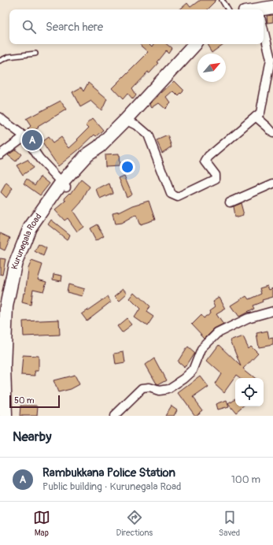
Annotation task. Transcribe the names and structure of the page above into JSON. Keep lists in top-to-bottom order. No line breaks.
{"streets":{"main road":["Kurunegala Road"]},"scale_bar":"50 m","north":"top right","page":{"search":"Search here","pins":"A","scale":"50 m","heading":"Nearby","list":[{"mark":"A","name":"Rambukkana Police Station","note":"Public building · Kurunegala Road","value":"100 m"}],"nav":["Map","Directions","Saved"]}}
